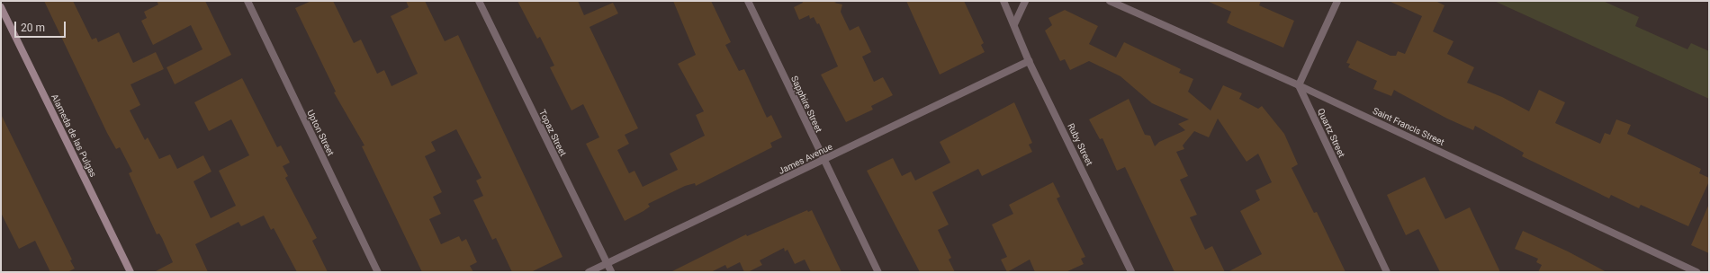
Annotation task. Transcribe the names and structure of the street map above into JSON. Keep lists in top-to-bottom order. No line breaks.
{"streets":{"main road":["Alameda de las Pulgas"],"street":["Sapphire Street","Saint Francis Street","Upton Street","Topaz Street","Quartz Street","Ruby Street","James Avenue"]},"crossings":[["Sapphire Street","James Avenue"],["Saint Francis Street","Quartz Street"],["Topaz Street","James Avenue"],["Ruby Street","James Avenue"]],"scale_bar":"20 m"}
